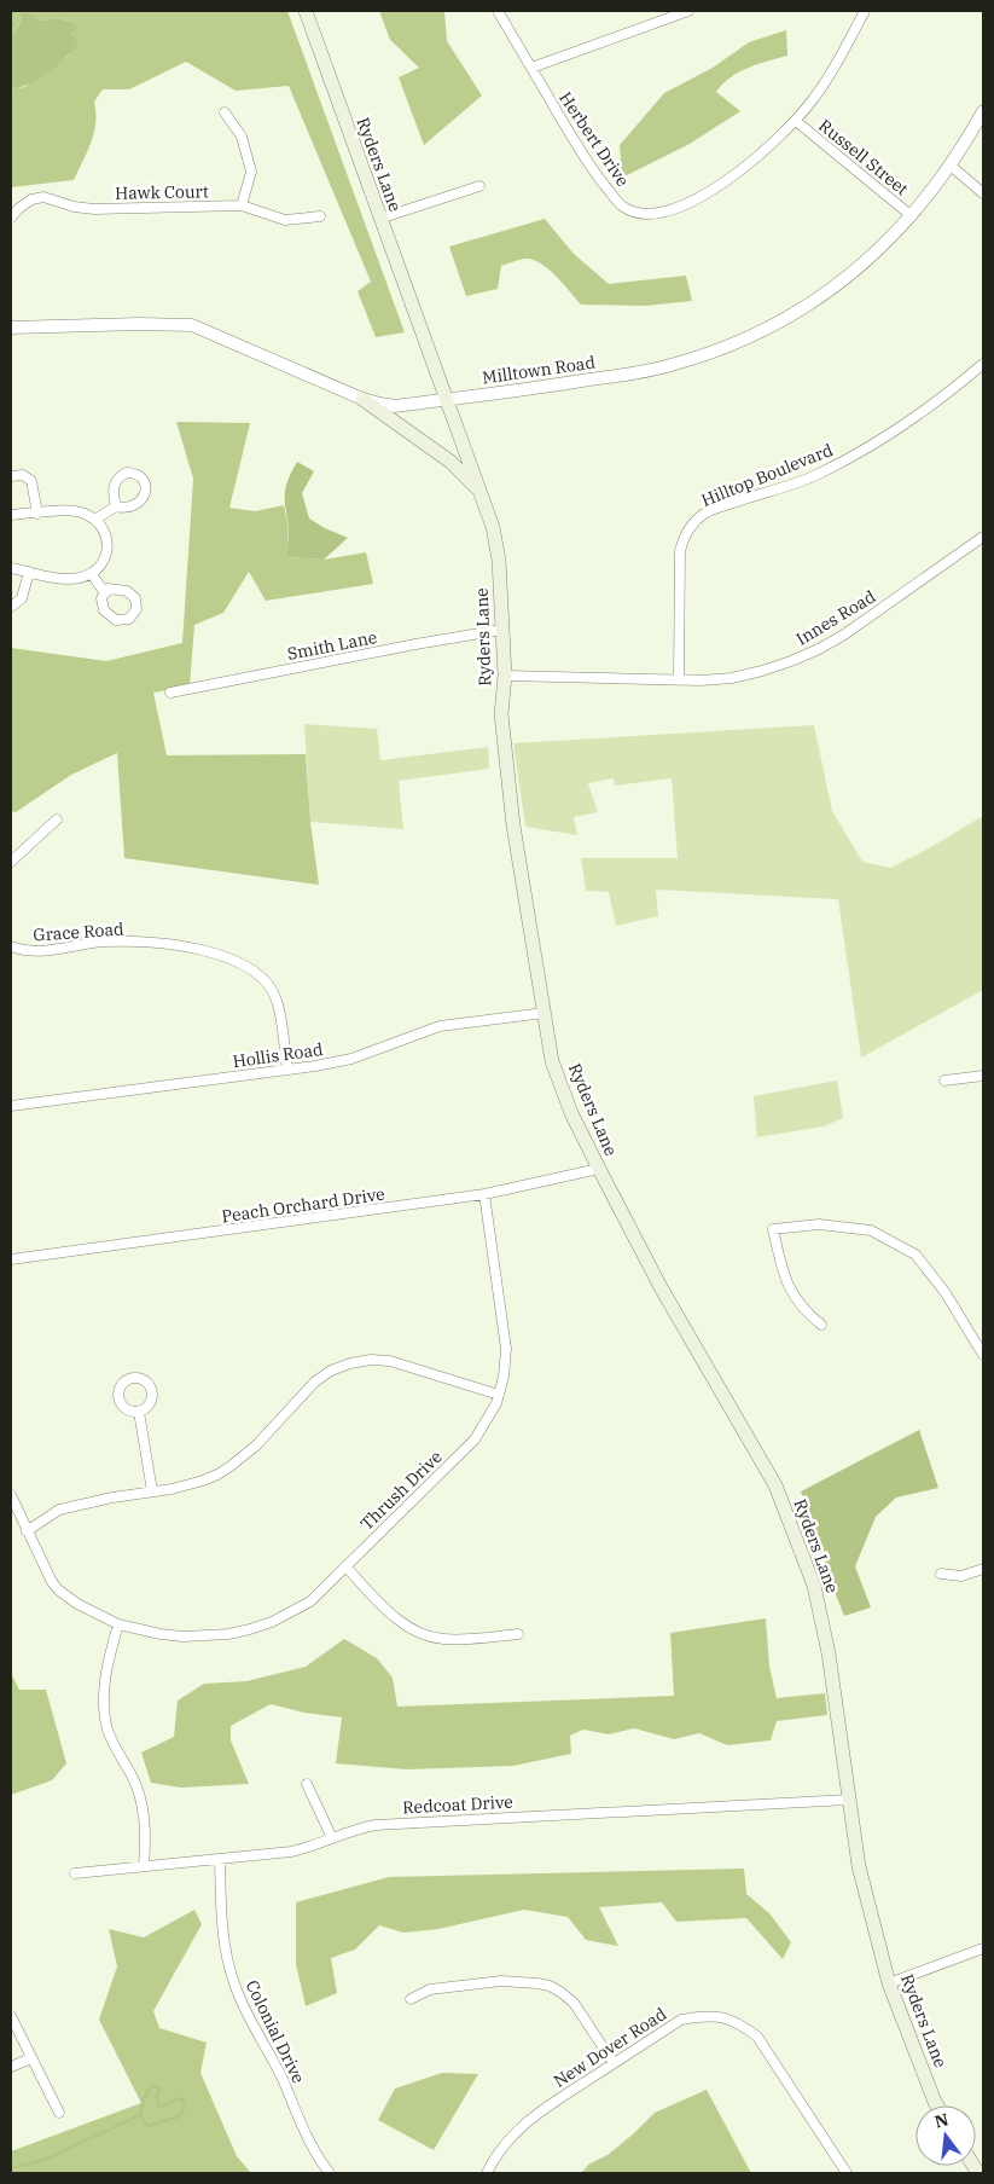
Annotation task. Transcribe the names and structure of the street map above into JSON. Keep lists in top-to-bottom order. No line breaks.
{"streets":{"main road":["Ryders Lane"],"street":["Herbert Drive","Russell Street","Hawk Court","Milltown Road","Hilltop Boulevard","Innes Road","Smith Lane","Grace Road","Hollis Road","Peach Orchard Drive","Thrush Drive","Redcoat Drive","Colonial Drive","New Dover Road"]},"crossings":[["Herbert Drive","Russell Street"],["Russell Street","Milltown Road"],["Ryders Lane","Milltown Road"],["Ryders Lane","Innes Road"],["Ryders Lane","Smith Lane"],["Ryders Lane","Hollis Road"],["Ryders Lane","Peach Orchard Drive"],["Ryders Lane","Redcoat Drive"],["Hilltop Boulevard","Innes Road"],["Grace Road","Hollis Road"],["Peach Orchard Drive","Thrush Drive"],["Redcoat Drive","Colonial Drive"]],"north":"top"}
